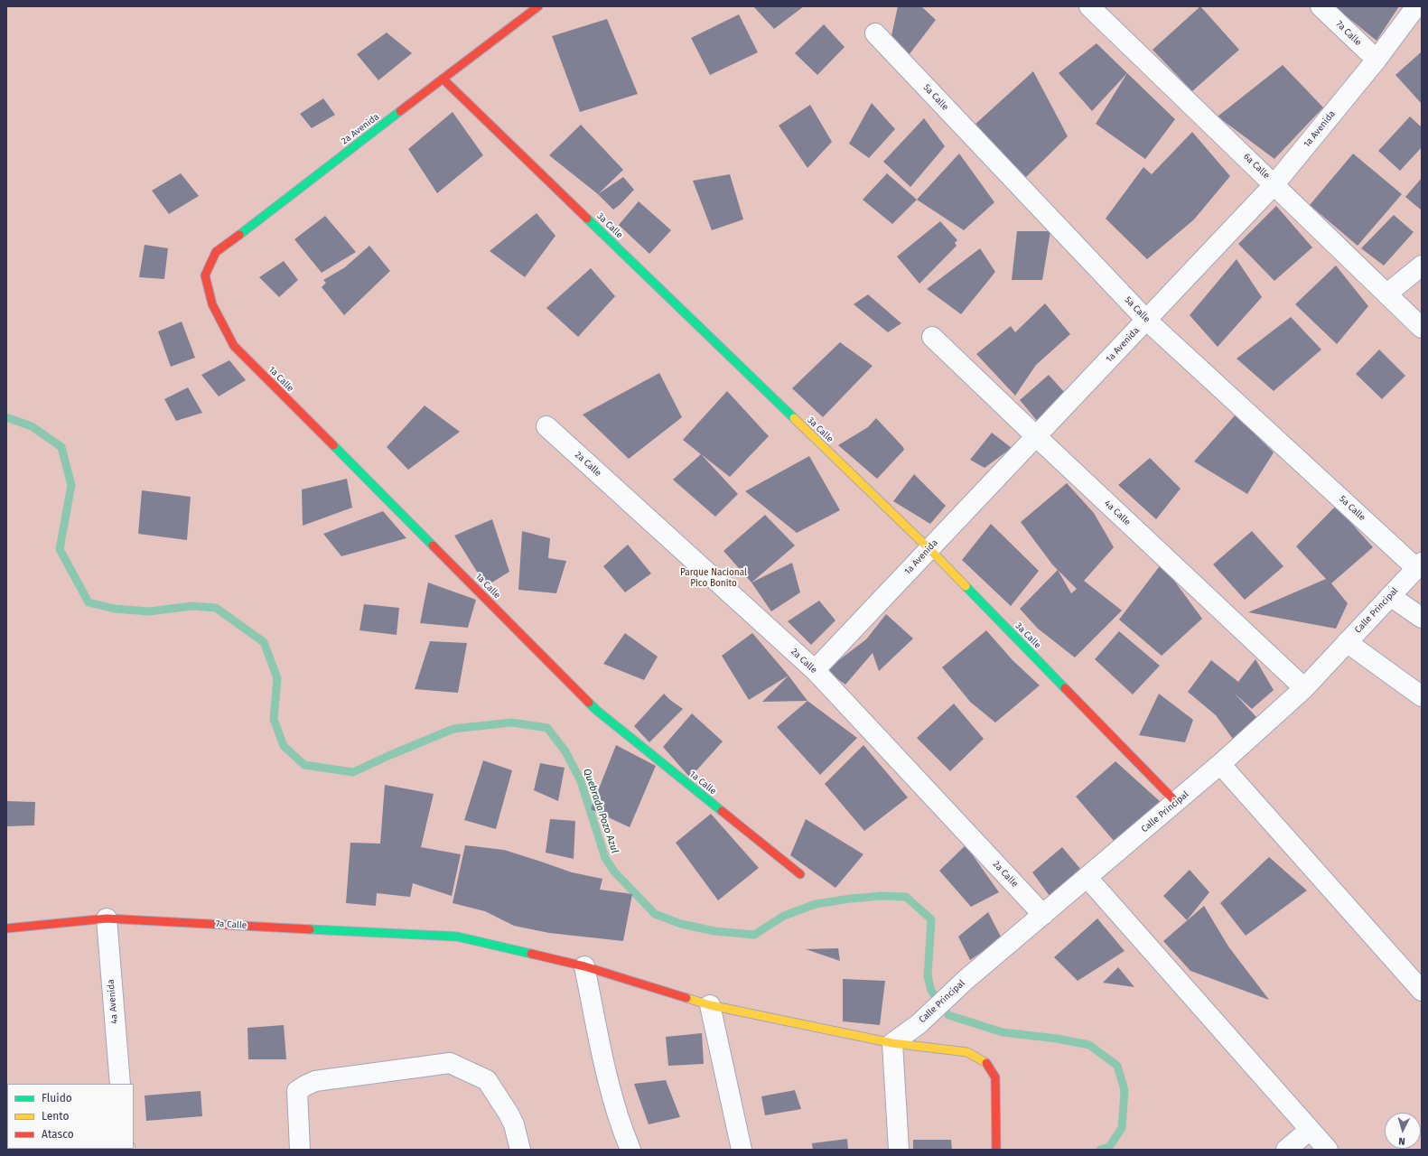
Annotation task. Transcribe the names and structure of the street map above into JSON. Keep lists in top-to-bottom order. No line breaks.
{"streets":{"street":["7a Calle","5a Calle","2a Avenida","1a Avenida","6a Calle","3a Calle","1a Calle","2a Calle","4a Calle","Calle Principal","4a Avenida"]},"crossings":[["7a Calle","1a Avenida"],["7a Calle","Calle Principal"],["7a Calle","4a Avenida"],["5a Calle","1a Avenida"],["5a Calle","Calle Principal"],["2a Avenida","3a Calle"],["2a Avenida","1a Calle"],["1a Avenida","6a Calle"],["1a Avenida","3a Calle"],["1a Avenida","2a Calle"],["1a Avenida","4a Calle"],["3a Calle","Calle Principal"],["2a Calle","Calle Principal"],["4a Calle","Calle Principal"]],"water":["Quebrada Pozo Azul"],"parks":["Parque Nacional Pico Bonito"],"legend":["Fluido","Lento","Atasco"],"north":"bottom"}
